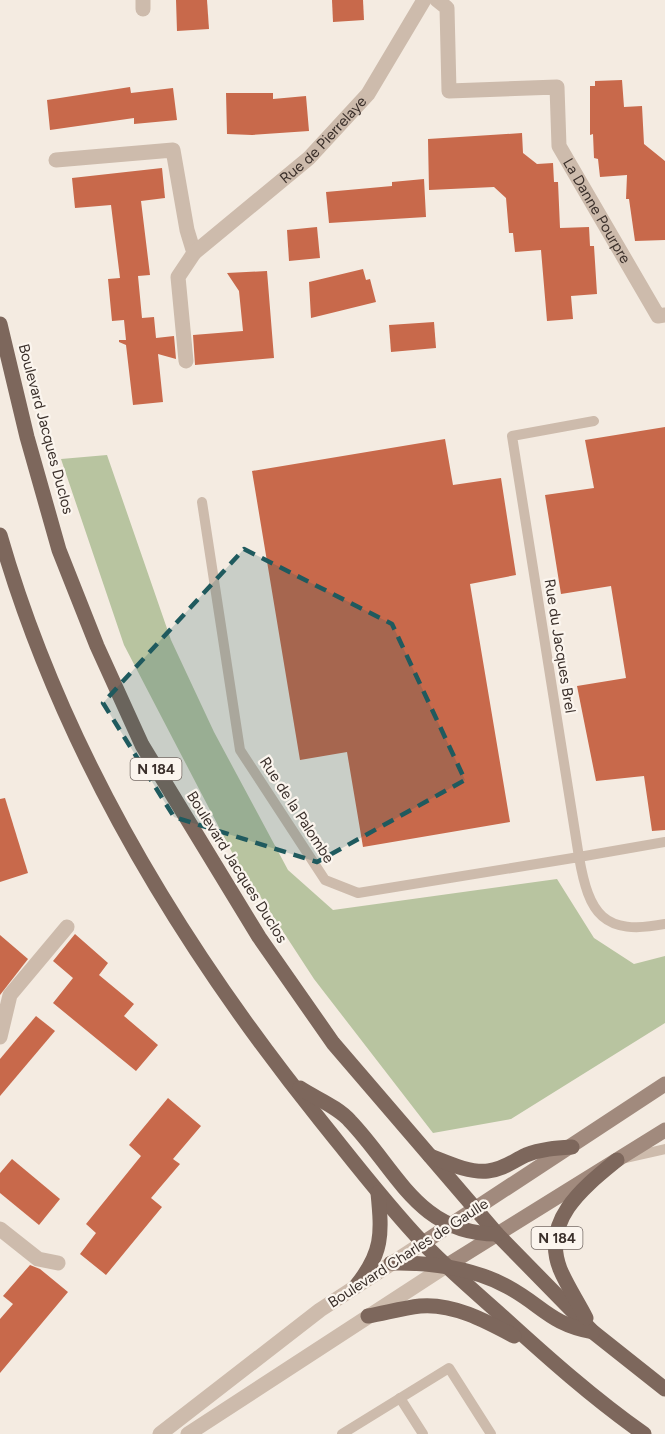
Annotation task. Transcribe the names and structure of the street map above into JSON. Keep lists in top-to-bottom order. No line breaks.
{"streets":{"main road":["Boulevard Jacques Duclos","N 184","Boulevard Charles de Gaulle"],"street":["Rue de Pierrelaye","La Danne Pourpre"],"lane":["Rue du Jacques Brel","Rue de la Palombe"]},"crossings":[["Boulevard Jacques Duclos","N 184"],["Boulevard Jacques Duclos","Boulevard Charles de Gaulle"],["Rue du Jacques Brel","Rue de la Palombe"],["N 184","Boulevard Charles de Gaulle"]]}
